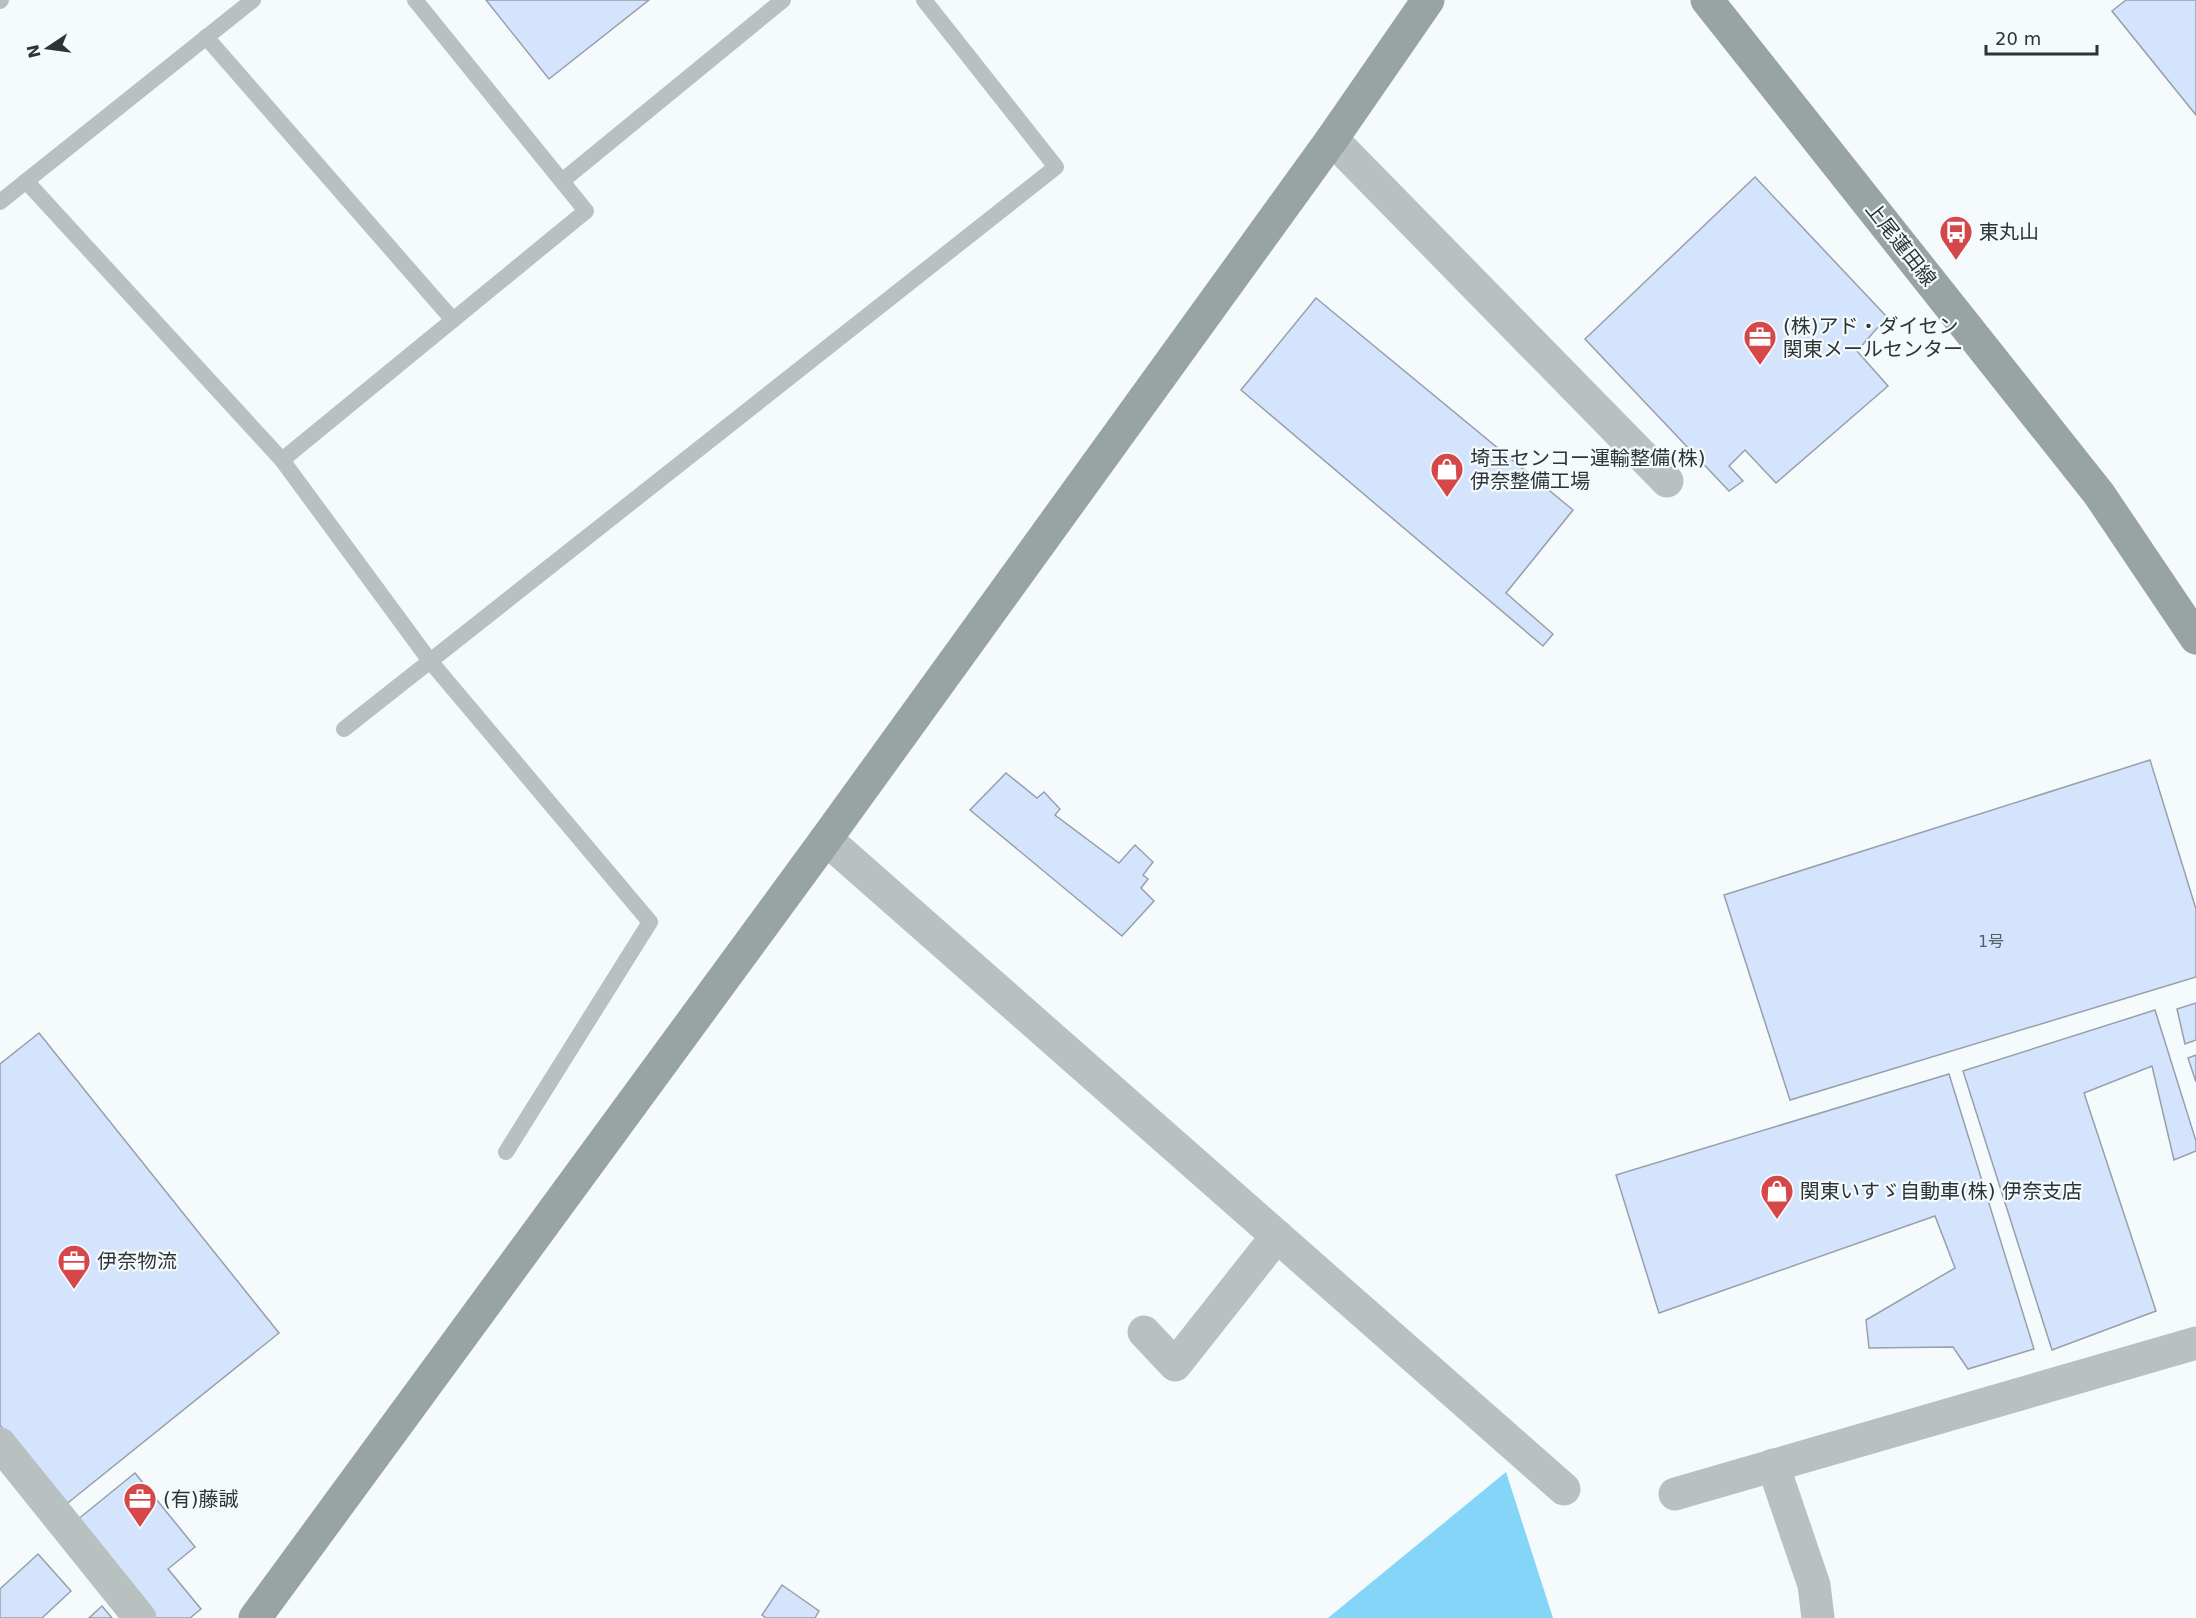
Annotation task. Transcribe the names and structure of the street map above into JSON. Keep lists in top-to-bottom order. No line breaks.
{"streets":{"street":["上尾蓮田線"]},"places":{"bus stop":["東丸山"],"office":["(株)アド・ダイセン 関東メールセンター","伊奈物流","(有)藤誠"],"shop":["埼玉センコー運輸整備(株) 伊奈整備工場","関東いすゞ自動車(株) 伊奈支店"]},"house_numbers":["1号"],"scale_bar":"20 m","north":"left"}
